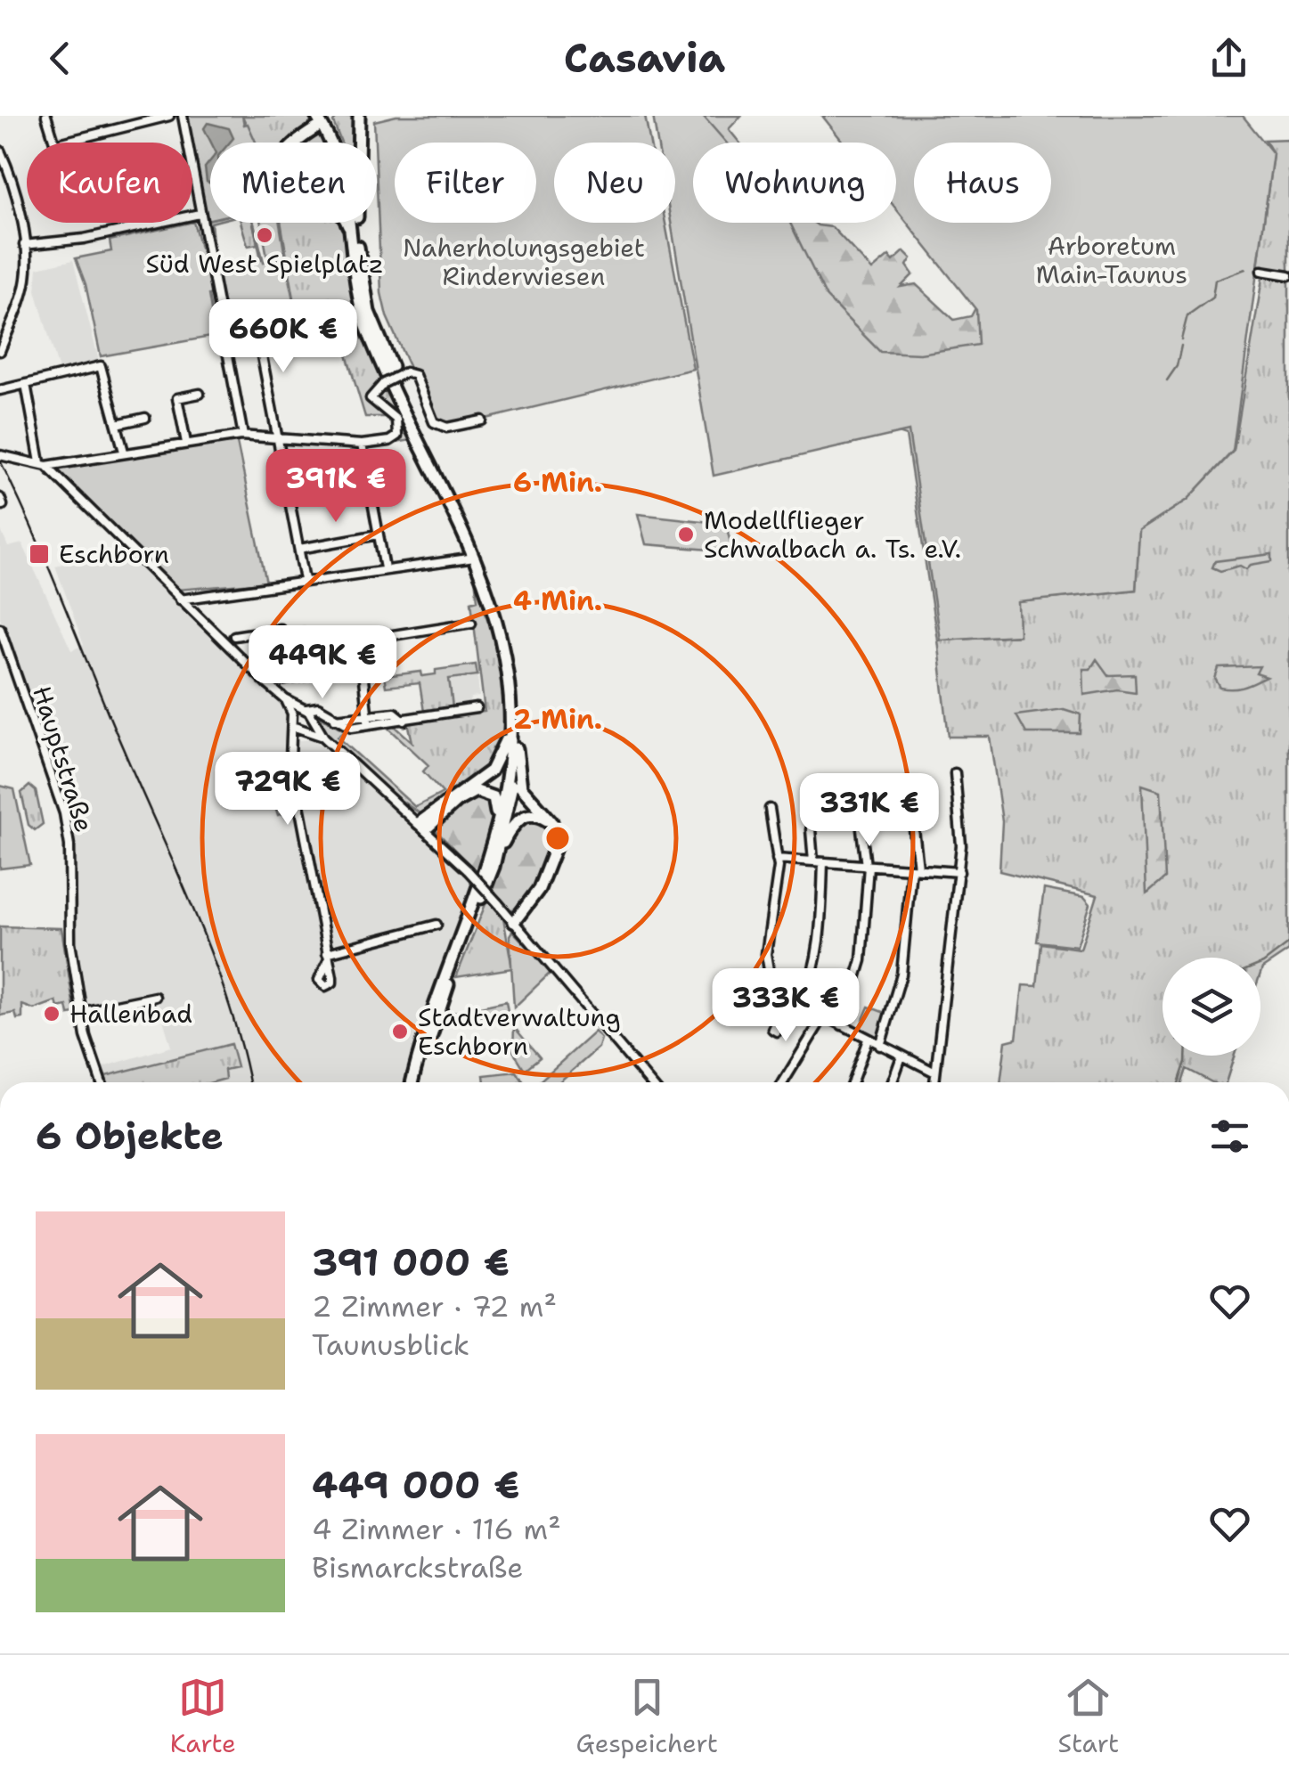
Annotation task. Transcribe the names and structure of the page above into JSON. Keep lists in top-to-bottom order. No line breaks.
{"streets":{"street":["Hauptstraße"]},"parks":["Arboretum Main-Taunus","Naherholungsgebiet Rinderwiesen"],"places":{"other":["Süd West Spielplatz","Modellflieger Schwalbach a. Ts. e.V.","Hallenbad","Stadtverwaltung Eschborn"],"transit":["Eschborn"]},"page":{"header":"Casavia","chip":["Kaufen","Mieten","Filter","Neu","Wohnung","Haus"],"price":["660K €","391K €","449K €","729K €","331K €","333K €"],"heading":"6 Objekte","list":[{"name":"391 000 €","note":"2 Zimmer · 72 m² · Taunusblick"},{"name":"449 000 €","note":"4 Zimmer · 116 m² · Bismarckstraße"}],"tabs":["Karte","Gespeichert","Start"]},"rings":["6 Min.","4 Min.","2 Min."]}
